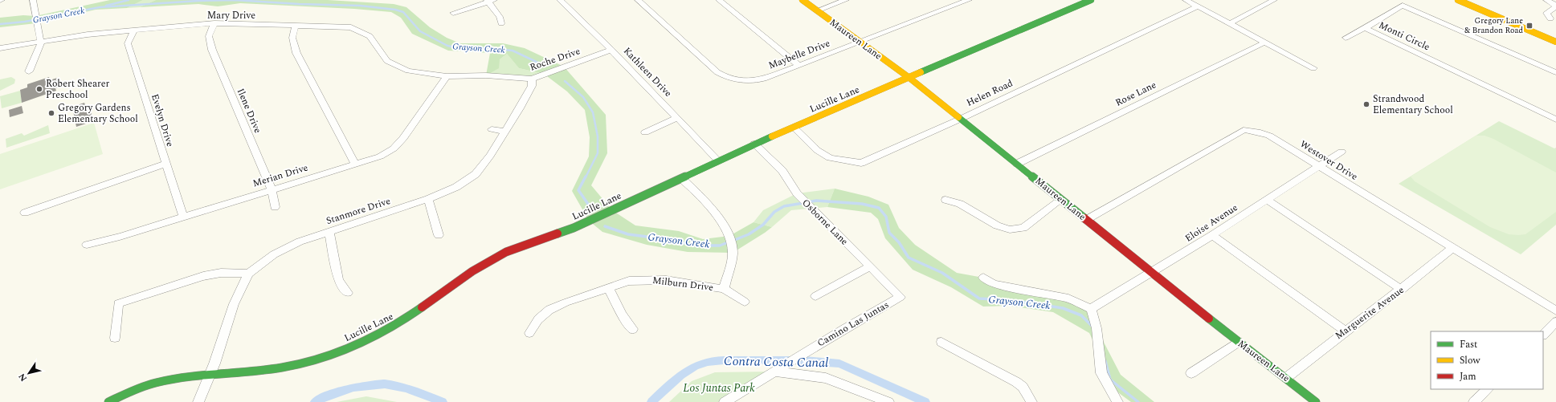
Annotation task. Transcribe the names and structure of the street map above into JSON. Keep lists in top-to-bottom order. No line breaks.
{"streets":{"street":["Mary Drive","Monti Circle","Maureen Lane","Maybelle Drive","Roche Drive","Kathleen Drive","Helen Road","Rose Lane","Lucille Lane","Ilene Drive","Evelyn Drive","Westover Drive","Merian Drive","Stanmore Drive","Osborne Lane","Eloise Avenue","Milburn Drive","Marguerite Avenue","Camino Las Juntas"]},"crossings":[["Mary Drive","Roche Drive"],["Mary Drive","Ilene Drive"],["Mary Drive","Evelyn Drive"],["Mary Drive","Merian Drive"],["Maureen Lane","Maybelle Drive"],["Maureen Lane","Helen Road"],["Maureen Lane","Rose Lane"],["Maureen Lane","Lucille Lane"],["Maureen Lane","Westover Drive"],["Maureen Lane","Eloise Avenue"],["Maureen Lane","Marguerite Avenue"],["Roche Drive","Kathleen Drive"],["Roche Drive","Merian Drive"],["Roche Drive","Stanmore Drive"],["Kathleen Drive","Lucille Lane"],["Helen Road","Lucille Lane"],["Lucille Lane","Stanmore Drive"],["Lucille Lane","Osborne Lane"],["Lucille Lane","Milburn Drive"],["Ilene Drive","Merian Drive"],["Evelyn Drive","Merian Drive"],["Westover Drive","Eloise Avenue"],["Westover Drive","Marguerite Avenue"],["Osborne Lane","Camino Las Juntas"]],"water":["Grayson Creek","Contra Costa Canal"],"parks":["Los Juntas Park"],"places":{"transit":["Gregory Lane & Brandon Road"],"other":["Robert Shearer Preschool","Strandwood Elementary School","Gregory Gardens Elementary School"]},"legend":["Fast","Slow","Jam"],"north":"bottom left"}
